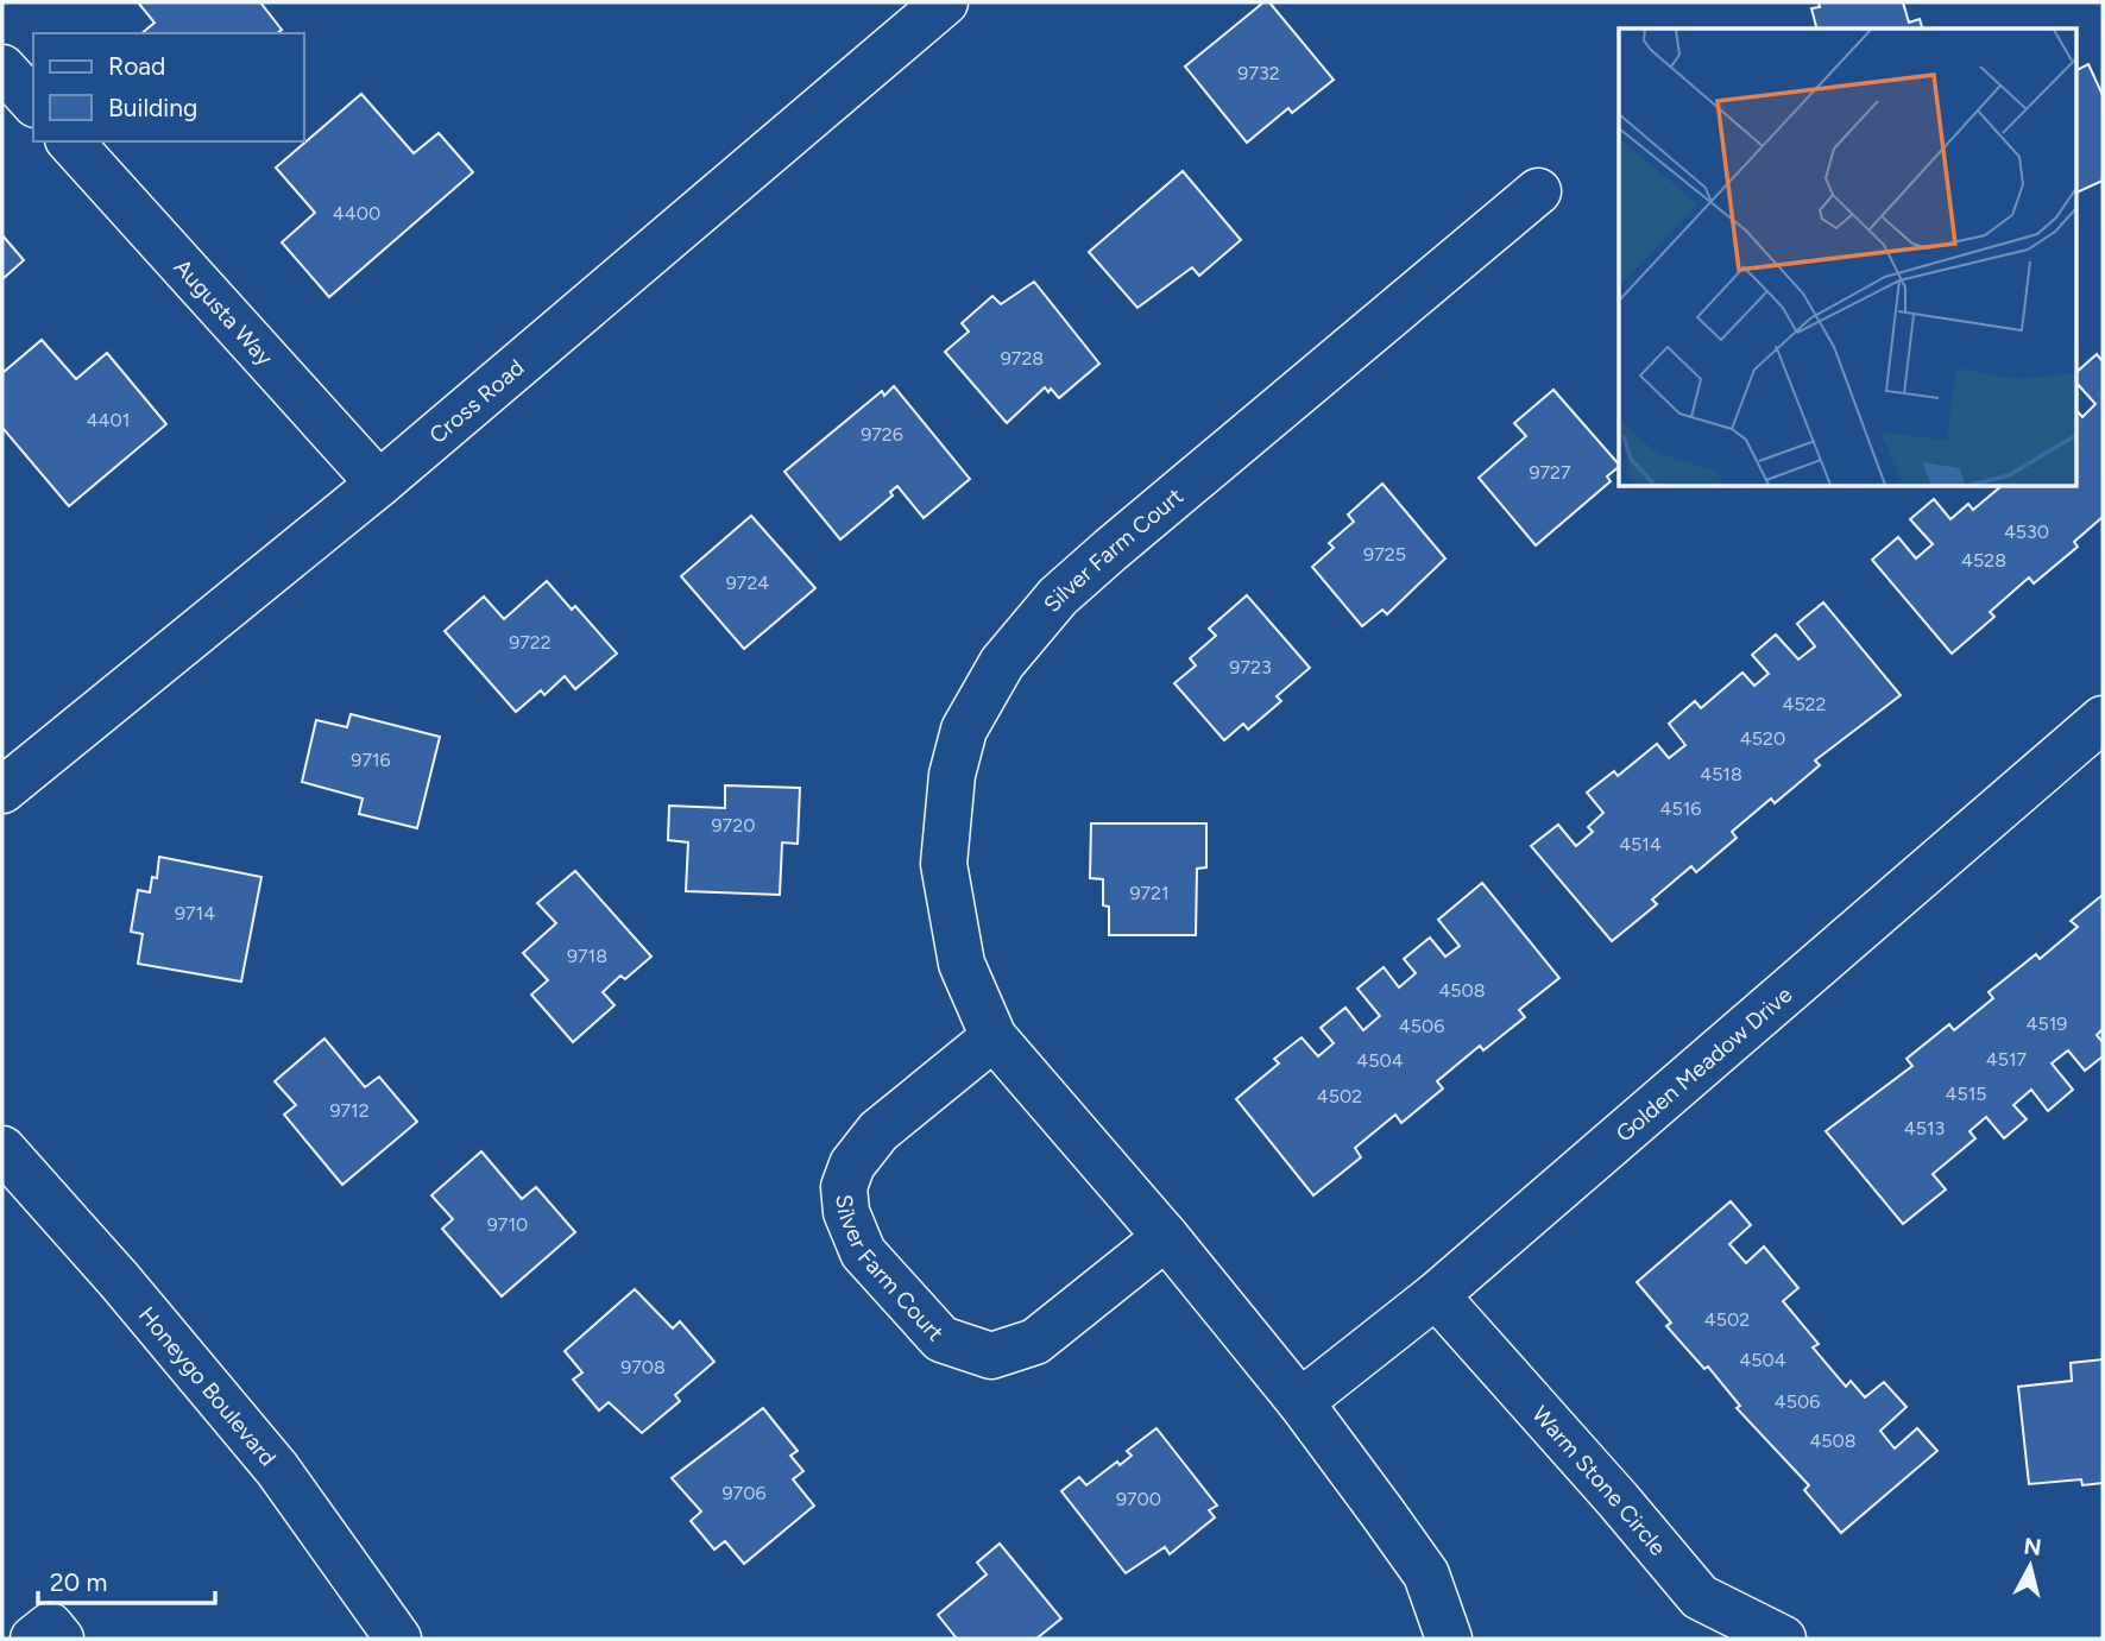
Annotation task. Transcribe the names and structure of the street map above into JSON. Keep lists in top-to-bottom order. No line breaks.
{"streets":{"street":["Augusta Way","Cross Road","Silver Farm Court","Golden Meadow Drive","Honeygo Boulevard","Warm Stone Circle"]},"crossings":[["Augusta Way","Cross Road"],["Silver Farm Court","Golden Meadow Drive"],["Golden Meadow Drive","Warm Stone Circle"]],"house_numbers":["9732","4400","9728","4401","9726","9727","4530","9725","4528","9724","9722","9723","4522","4520","9716","4518","4516","9720","4514","9721","9714","9718","4508","4519","4506","4517","4504","4515","4502","9712","4513","9710","4502","4504","9708","4506","4508","9706","9700"],"legend":["Road","Building"],"scale_bar":"20 m","north":"top"}
